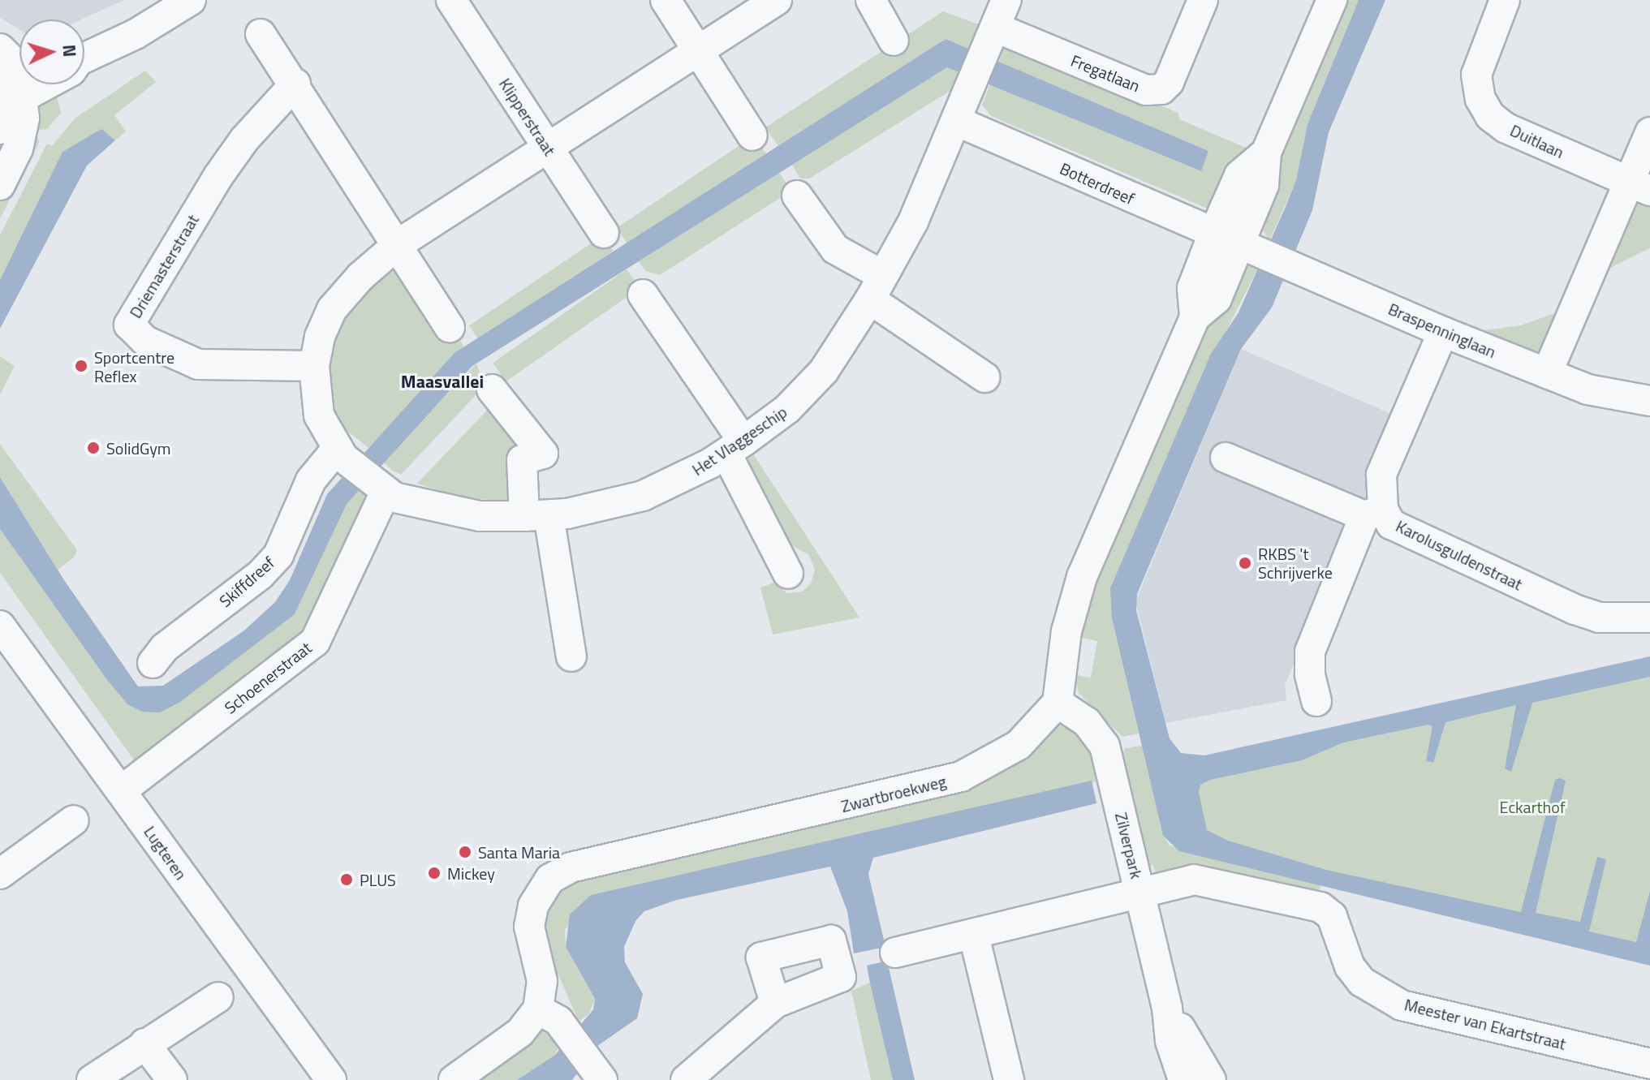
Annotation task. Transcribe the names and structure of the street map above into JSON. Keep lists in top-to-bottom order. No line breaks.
{"streets":{"street":["Fregatlaan","Klipperstraat","Duitlaan","Botterdreef","Driemasterstraat","Braspenninglaan","Het Vlaggeschip","Karolusguldenstraat","Skiffdreef","Schoenerstraat","Zwartbroekweg","Zilverpark","Lugteren","Meester van Ekartstraat"]},"crossings":[["Fregatlaan","Het Vlaggeschip"],["Klipperstraat","Het Vlaggeschip"],["Botterdreef","Braspenninglaan"],["Botterdreef","Het Vlaggeschip"],["Driemasterstraat","Het Vlaggeschip"],["Braspenninglaan","Karolusguldenstraat"],["Het Vlaggeschip","Skiffdreef"],["Het Vlaggeschip","Schoenerstraat"],["Schoenerstraat","Lugteren"],["Zwartbroekweg","Zilverpark"],["Zilverpark","Meester van Ekartstraat"]],"districts":["Maasvallei"],"parks":["Eckarthof"],"places":["Sportcentre Reflex","SolidGym","RKBS 't Schrijverke","Santa Maria","Mickey","PLUS"],"north":"right"}
